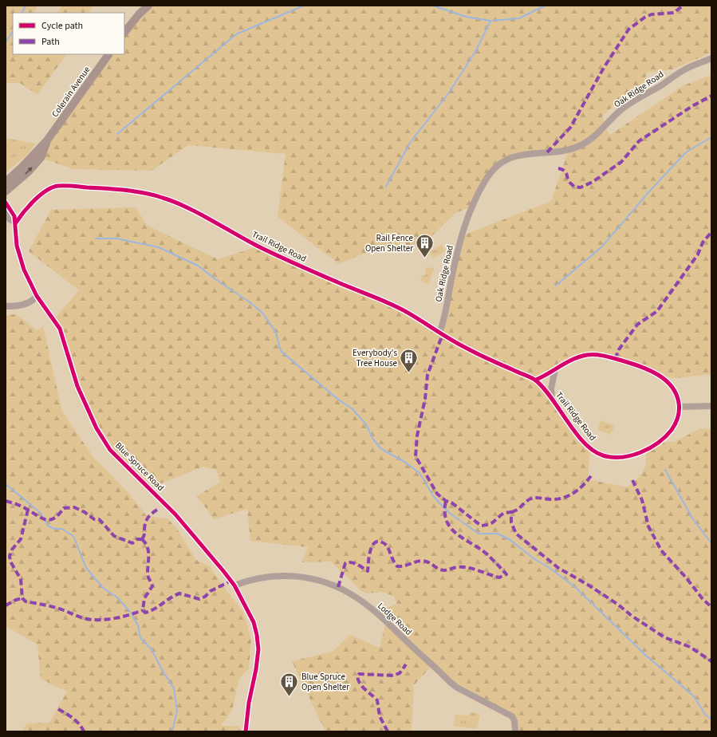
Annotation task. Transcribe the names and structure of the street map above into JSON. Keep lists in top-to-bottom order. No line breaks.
{"streets":{"main road":["Colerain Avenue"],"street":["Oak Ridge Road","Trail Ridge Road","Blue Spruce Road","Lodge Road"]},"crossings":[["Oak Ridge Road","Trail Ridge Road"],["Trail Ridge Road","Blue Spruce Road"],["Blue Spruce Road","Lodge Road"]],"places":{"building":["Rail Fence Open Shelter","Everybody's Tree House","Blue Spruce Open Shelter"]},"legend":["Cycle path","Path"]}
